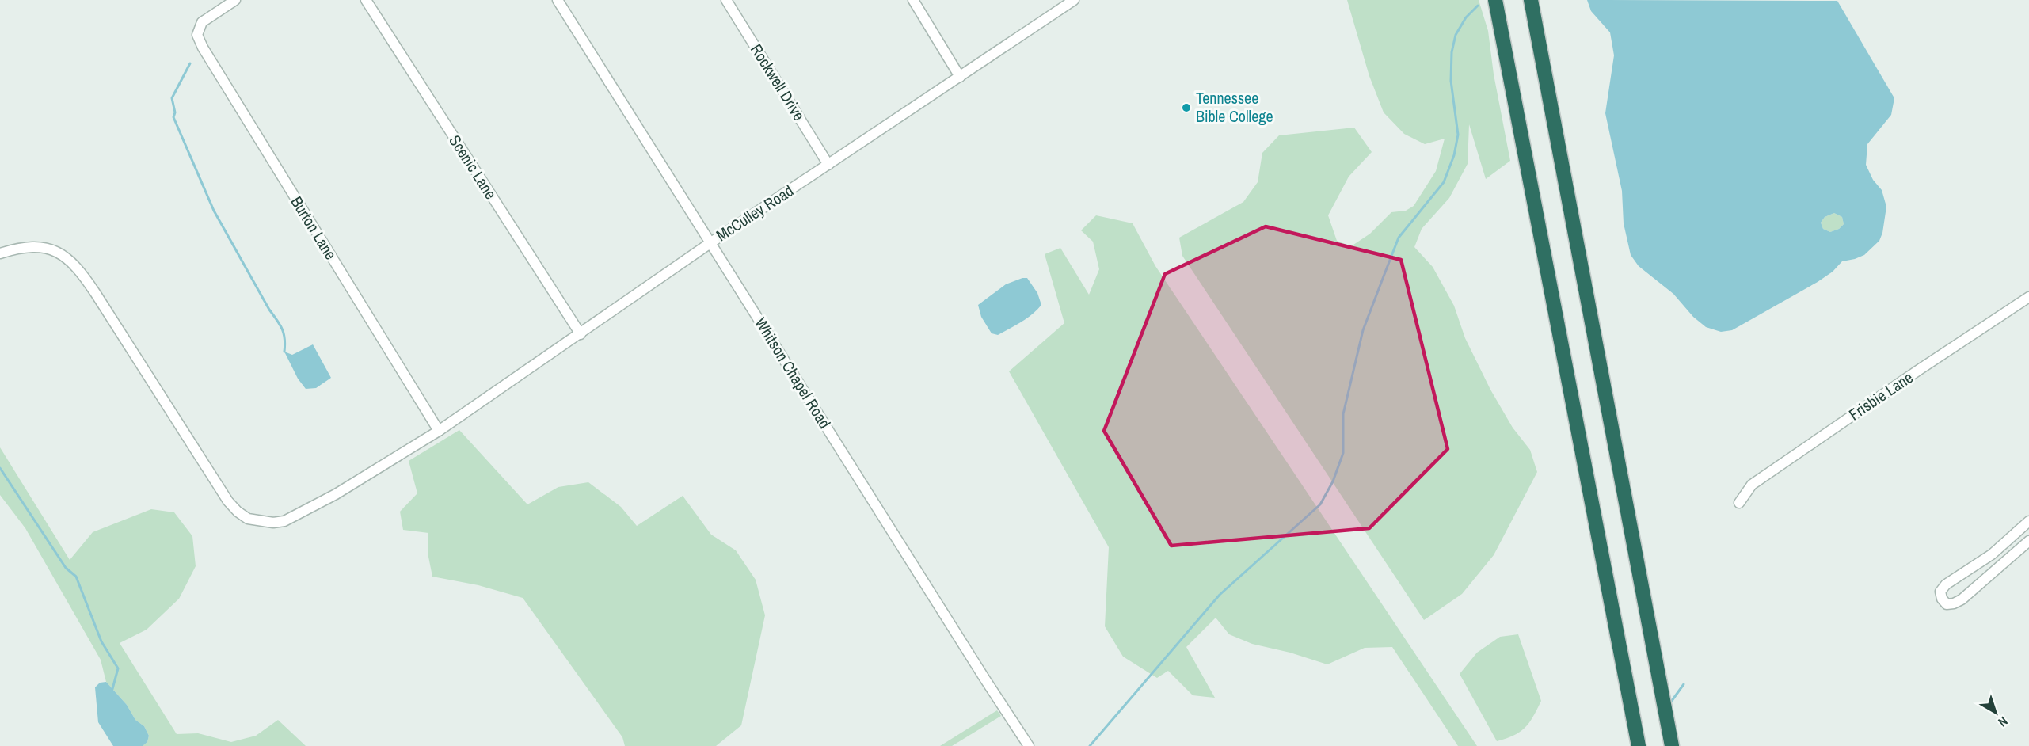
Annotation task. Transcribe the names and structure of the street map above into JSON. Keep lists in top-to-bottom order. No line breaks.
{"streets":{"street":["Rockwell Drive","Scenic Lane","McCulley Road","Burton Lane","Whitson Chapel Road","Frisbie Lane"]},"crossings":[["Rockwell Drive","McCulley Road"],["Scenic Lane","McCulley Road"],["McCulley Road","Burton Lane"],["McCulley Road","Whitson Chapel Road"]],"places":["Tennessee Bible College"],"north":"bottom right"}
